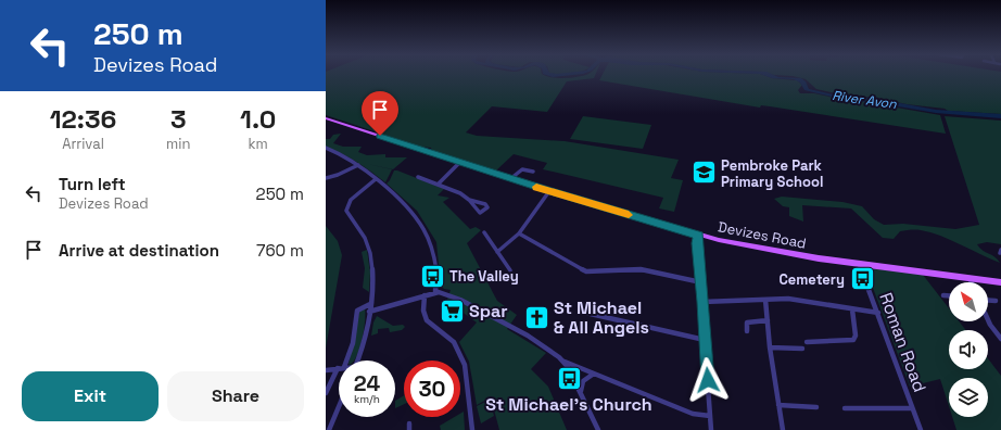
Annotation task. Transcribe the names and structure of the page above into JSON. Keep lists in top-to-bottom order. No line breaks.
{"streets":{"main road":["Devizes Road"],"street":["Roman Road"]},"crossings":[["Devizes Road","Roman Road"]],"water":["River Avon"],"places":{"school or university":["Pembroke Park Primary School"],"bus stop":["The Valley","Cemetery","St Michael's Church"],"supermarket":["Spar"],"church":["St Michael & All Angels"]},"north":"top left","page":{"turn":["250 m","Devizes Road"],"eta":["12:36","Arrival","3","min","1.0","km"],"list":[{"name":"Turn left","note":"Devizes Road","value":"250 m"},{"name":"Arrive at destination","value":"760 m"}],"speed":"24 km/h","limit":"30","buttons":["Exit","Share"]}}
